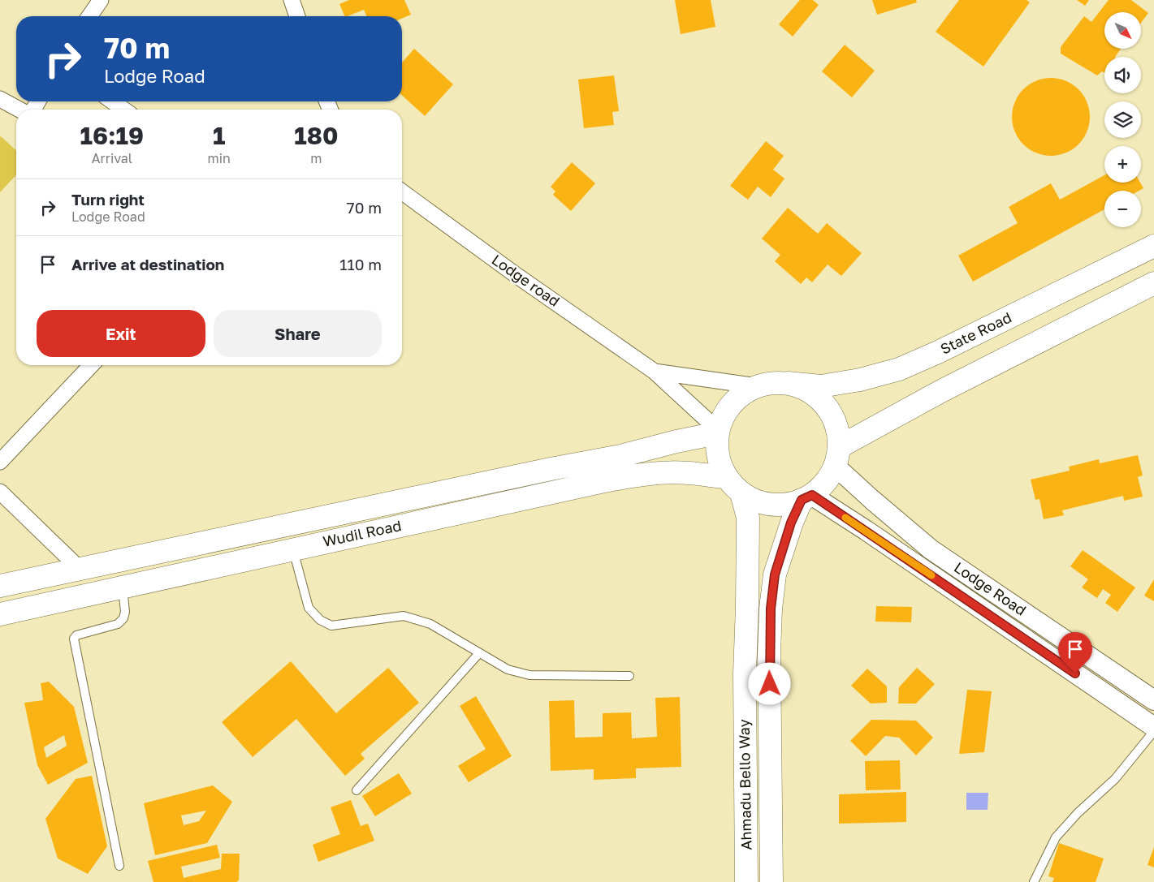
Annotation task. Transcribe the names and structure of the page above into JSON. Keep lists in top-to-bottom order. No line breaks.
{"streets":{"main road":["State Road","Wudil Road","Ahmadu Bello Way"],"street":["Lodge road","Lodge Road"]},"crossings":[["Lodge road","State Road"],["Lodge road","Wudil Road"],["Lodge road","Lodge Road"],["Lodge road","Ahmadu Bello Way"],["State Road","Wudil Road"],["State Road","Lodge Road"],["State Road","Ahmadu Bello Way"],["Wudil Road","Lodge Road"],["Wudil Road","Ahmadu Bello Way"],["Lodge Road","Ahmadu Bello Way"]],"north":"bottom right","page":{"map_buttons":["+","−"],"turn":["70 m","Lodge Road"],"eta":["16:19","Arrival","1","min","180","m"],"list":[{"name":"Turn right","note":"Lodge Road","value":"70 m"},{"name":"Arrive at destination","value":"110 m"}],"buttons":["Exit","Share"]}}
